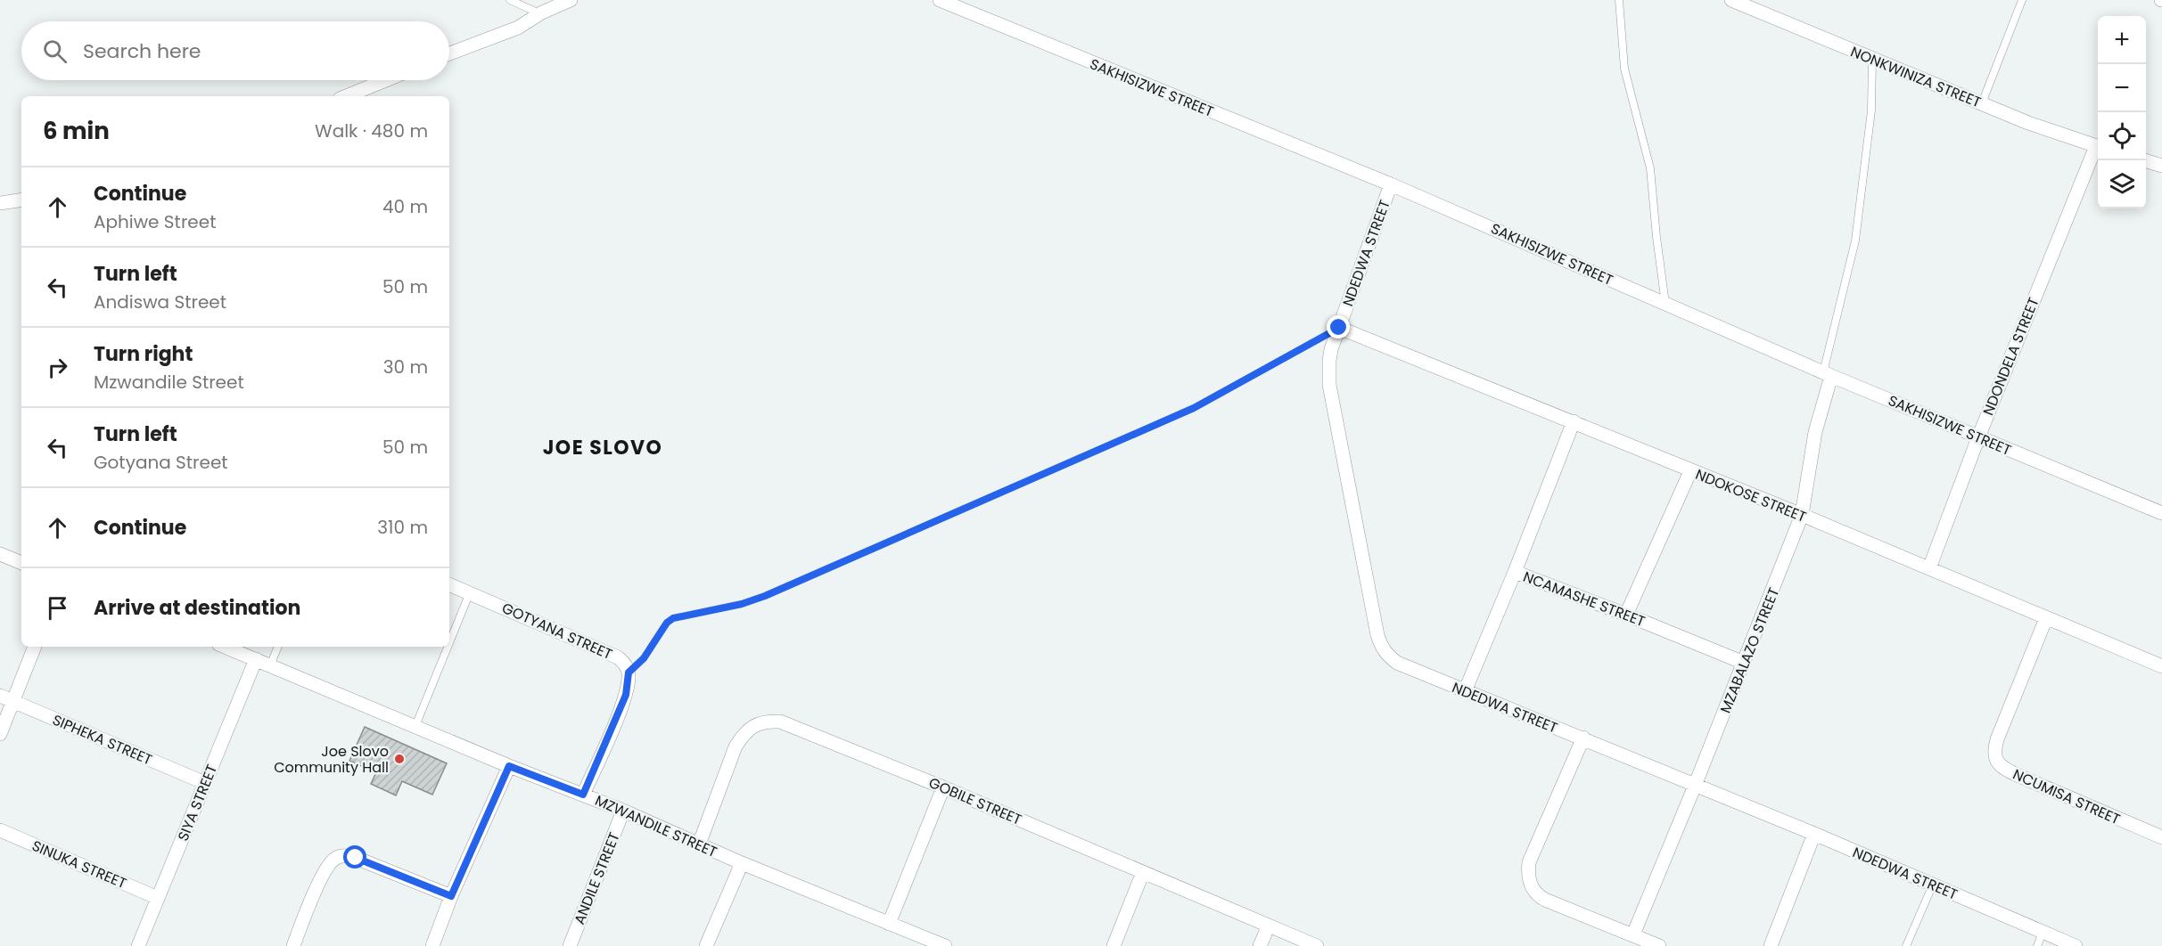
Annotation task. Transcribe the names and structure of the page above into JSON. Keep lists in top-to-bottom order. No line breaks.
{"streets":{"street":["NONKWINIZA STREET","SAKHISIZWE STREET","NDEDWA STREET","NDONDELA STREET","NDOKOSE STREET","NCAMASHE STREET","GOTYANA STREET","MZABALAZO STREET","SIPHEKA STREET","NCUMISA STREET","GOBILE STREET","SIYA STREET","MZWANDILE STREET","SINUKA STREET","ANDILE STREET"]},"crossings":[["SAKHISIZWE STREET","NDEDWA STREET"],["SAKHISIZWE STREET","NDONDELA STREET"],["SAKHISIZWE STREET","MZABALAZO STREET"],["NDEDWA STREET","NDOKOSE STREET"],["NDEDWA STREET","NCAMASHE STREET"],["NDEDWA STREET","MZABALAZO STREET"],["NDONDELA STREET","NDOKOSE STREET"],["NDOKOSE STREET","MZABALAZO STREET"],["NDOKOSE STREET","NCUMISA STREET"],["NCAMASHE STREET","MZABALAZO STREET"],["SIPHEKA STREET","SIYA STREET"],["GOBILE STREET","MZWANDILE STREET"],["SIYA STREET","MZWANDILE STREET"],["SIYA STREET","SINUKA STREET"],["MZWANDILE STREET","ANDILE STREET"]],"districts":["JOE SLOVO"],"places":["Joe Slovo Community Hall"],"page":{"map_buttons":["+","−"],"search":"Search here","heading":["6 min","Walk · 480 m"],"list":[["Continue","Aphiwe Street","40 m"],["Turn left","Andiswa Street","50 m"],["Turn right","Mzwandile Street","30 m"],["Turn left","Gotyana Street","50 m"],["Continue","310 m"],"Arrive at destination"]}}
